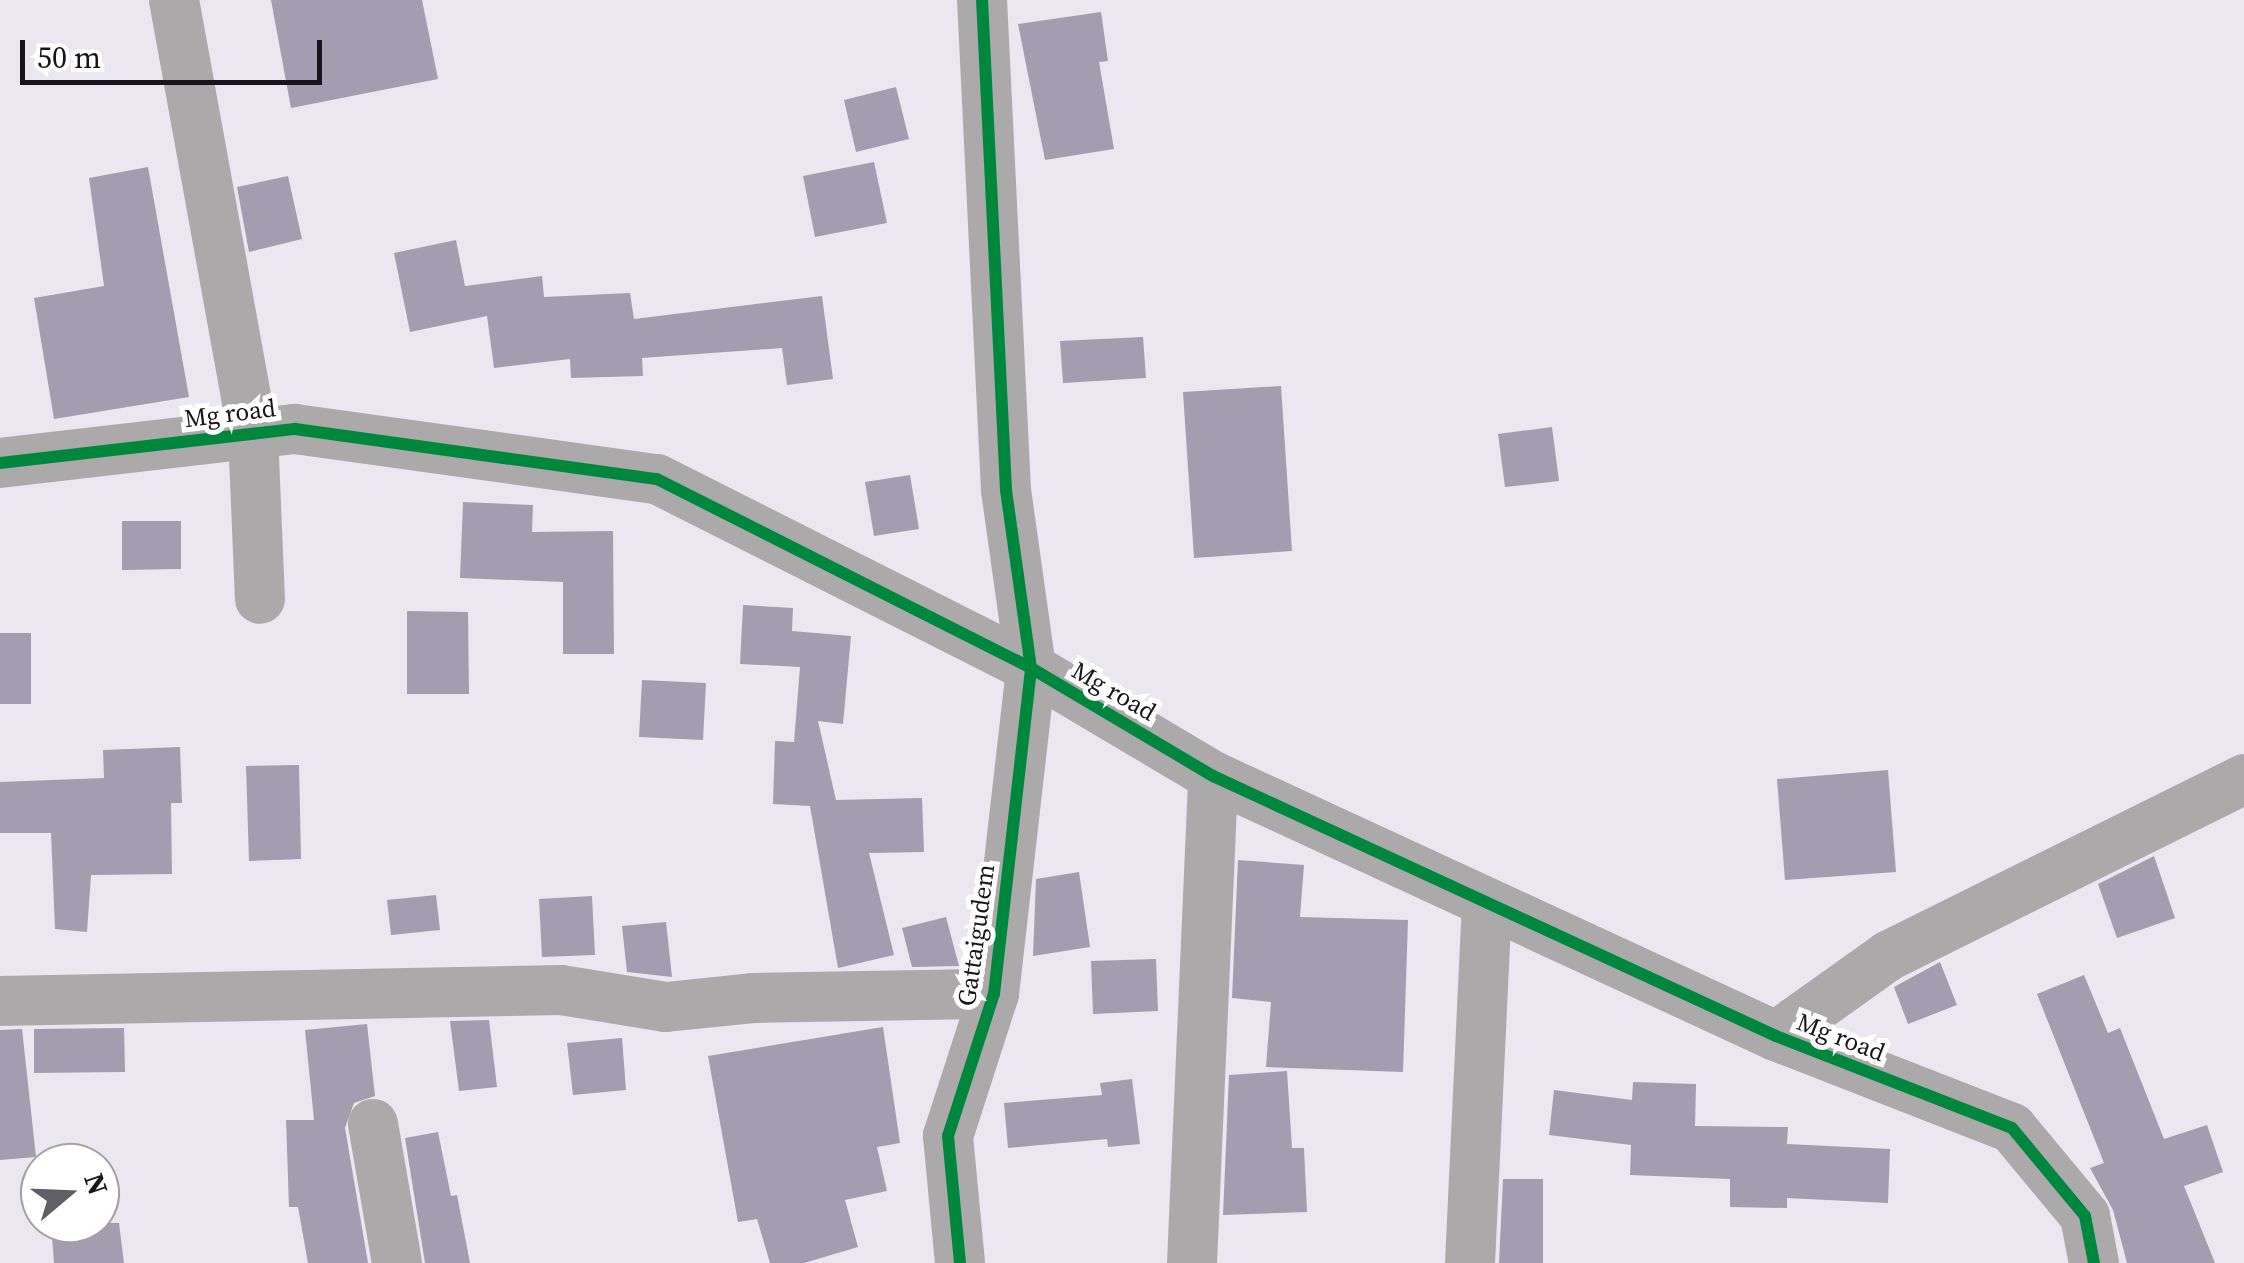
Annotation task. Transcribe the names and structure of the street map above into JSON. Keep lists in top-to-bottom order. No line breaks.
{"streets":{"street":["Mg road","Gattaigudem"]},"crossings":[["Mg road","Gattaigudem"]],"scale_bar":"50 m","north":"right"}
